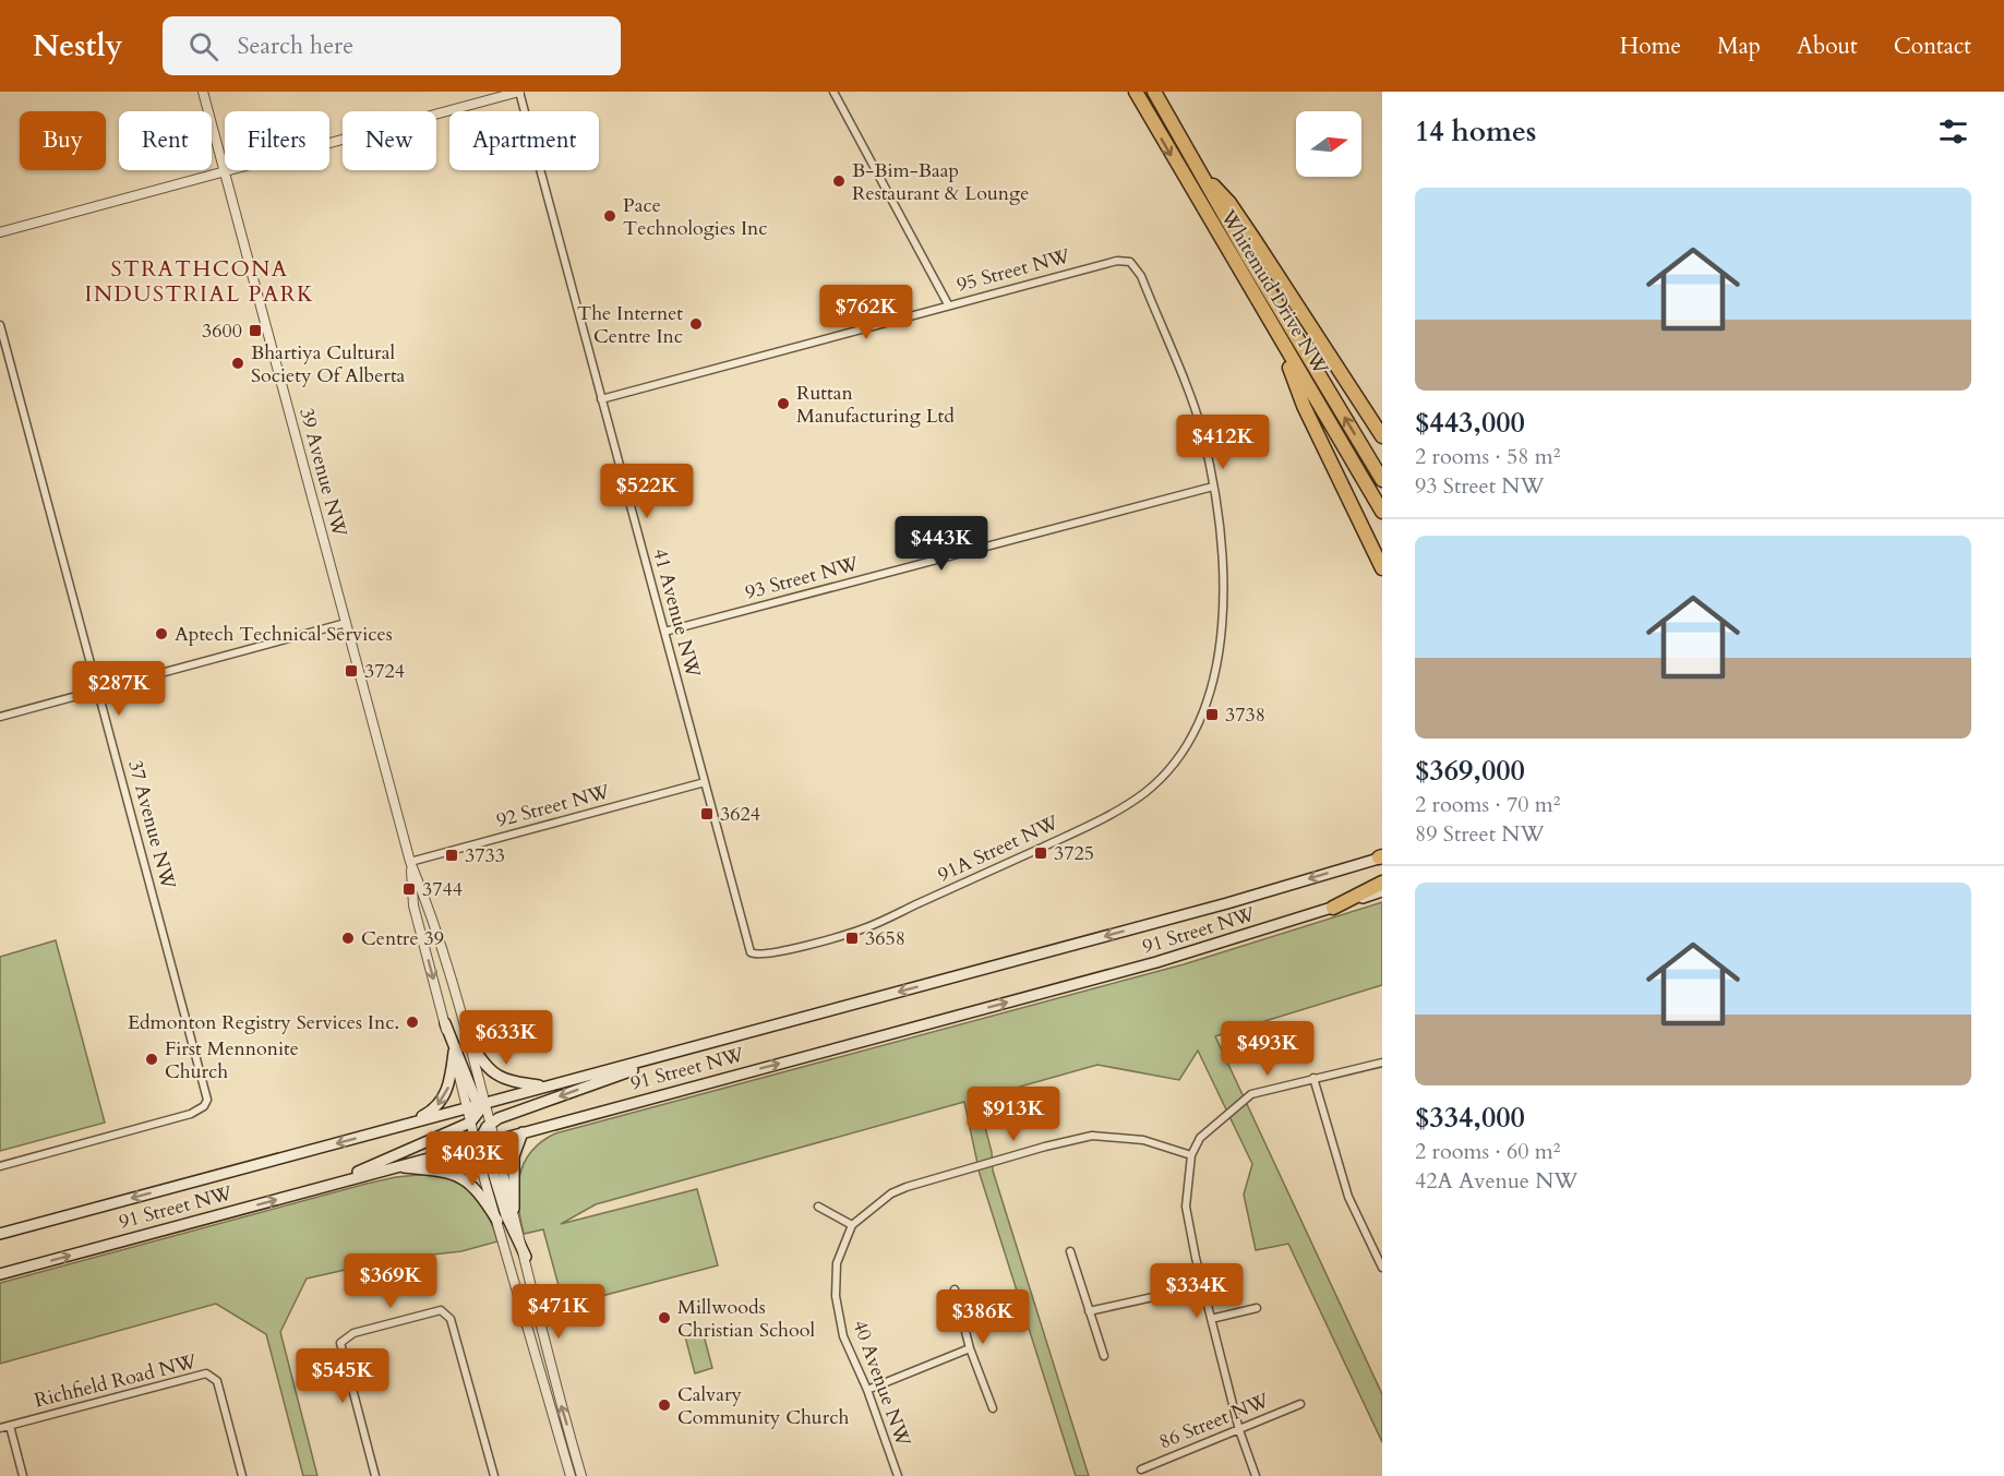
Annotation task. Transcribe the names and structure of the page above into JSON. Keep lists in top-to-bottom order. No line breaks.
{"streets":{"highway":["Whitemud Drive NW"],"main road":["91 Street NW"],"street":["95 Street NW","39 Avenue NW","93 Street NW","41 Avenue NW","92 Street NW","37 Avenue NW","91A Street NW","Richfield Road NW","40 Avenue NW","86 Street NW"]},"crossings":[["95 Street NW","41 Avenue NW"],["95 Street NW","91A Street NW"],["39 Avenue NW","92 Street NW"],["39 Avenue NW","91 Street NW"],["93 Street NW","41 Avenue NW"],["93 Street NW","91A Street NW"],["41 Avenue NW","92 Street NW"],["41 Avenue NW","91A Street NW"]],"districts":["STRATHCONA INDUSTRIAL PARK"],"places":{"other":["B-Bim-Baap Restaurant & Lounge","Pace Technologies Inc","The Internet Centre Inc","Bhartiya Cultural Society Of Alberta","Ruttan Manufacturing Ltd","Aptech Technical Services","Centre 39","Edmonton Registry Services Inc.","First Mennonite Church","Millwoods Christian School","Calvary Community Church"],"transit":["3600","3724","3738","3624","3725","3733","3744","3658"]},"north":"right","page":{"header":"Nestly","search":"Search here","nav":["Home","Map","About","Contact"],"heading":"14 homes","chip":["Buy","Rent","Filters","New","Apartment"],"list":[{"name":"$443,000","note":"2 rooms · 58 m² · 93 Street NW"},{"name":"$369,000","note":"2 rooms · 70 m² · 89 Street NW"},{"name":"$334,000","note":"2 rooms · 60 m² · 42A Avenue NW"}],"price":["$762K","$412K","$522K","$443K","$287K","$633K","$493K","$913K","$403K","$369K","$334K","$471K","$386K","$545K"]}}
